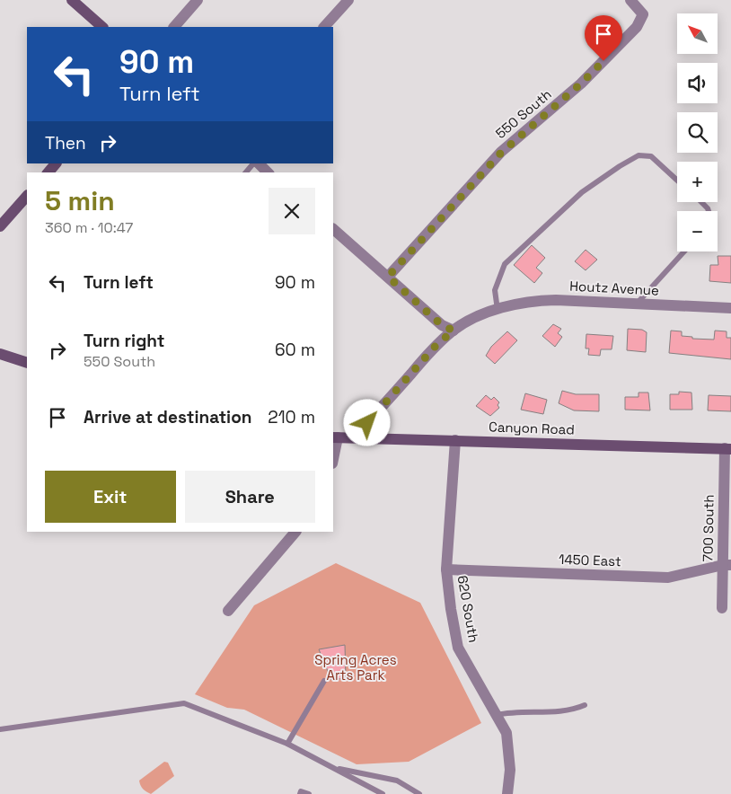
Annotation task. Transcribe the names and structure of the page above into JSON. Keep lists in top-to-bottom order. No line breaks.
{"streets":{"main road":["Canyon Road"],"street":["550 South","Houtz Avenue","700 South","1450 East","620 South"]},"crossings":[["Houtz Avenue","Canyon Road"],["Canyon Road","700 South"],["Canyon Road","620 South"],["700 South","1450 East"],["1450 East","620 South"]],"parks":["Spring Acres Arts Park"],"north":"top left","page":{"map_buttons":["+","−"],"turn":["90 m","Turn left"],"then":"Then","heading":["5 min","360 m · 10:47"],"list":[{"name":"Turn left","value":"90 m"},{"name":"Turn right","note":"550 South","value":"60 m"},{"name":"Arrive at destination","value":"210 m"}],"buttons":["Exit","Share"]}}
